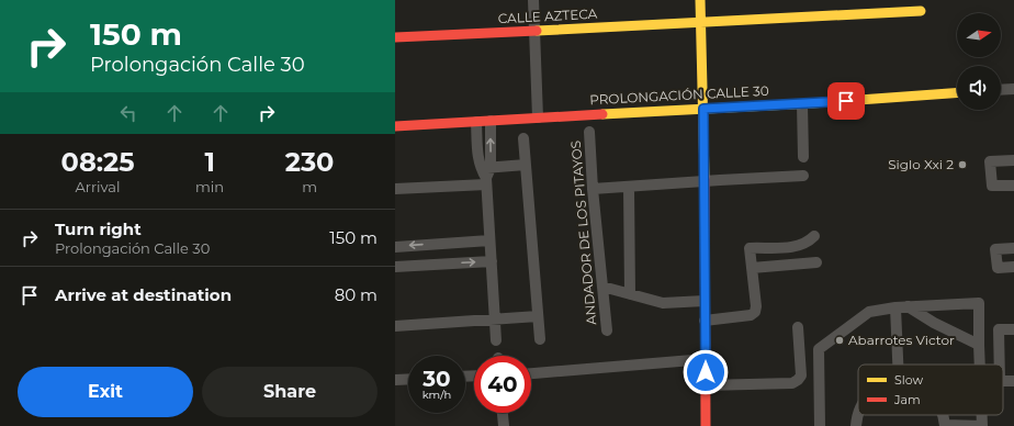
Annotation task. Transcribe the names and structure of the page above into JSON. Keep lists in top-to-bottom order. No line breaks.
{"streets":{"street":["CALLE AZTECA","PROLONGACIÓN CALLE 30","ANDADOR DE LOS PITAYOS"]},"places":["Siglo Xxi 2","Abarrotes Victor"],"legend":["Slow","Jam"],"north":"right","page":{"turn":["150 m","Prolongación Calle 30"],"eta":["08:25","Arrival","1","min","230","m"],"list":[{"name":"Turn right","note":"Prolongación Calle 30","value":"150 m"},{"name":"Arrive at destination","value":"80 m"}],"speed":"30 km/h","limit":"40","buttons":["Exit","Share"]}}
